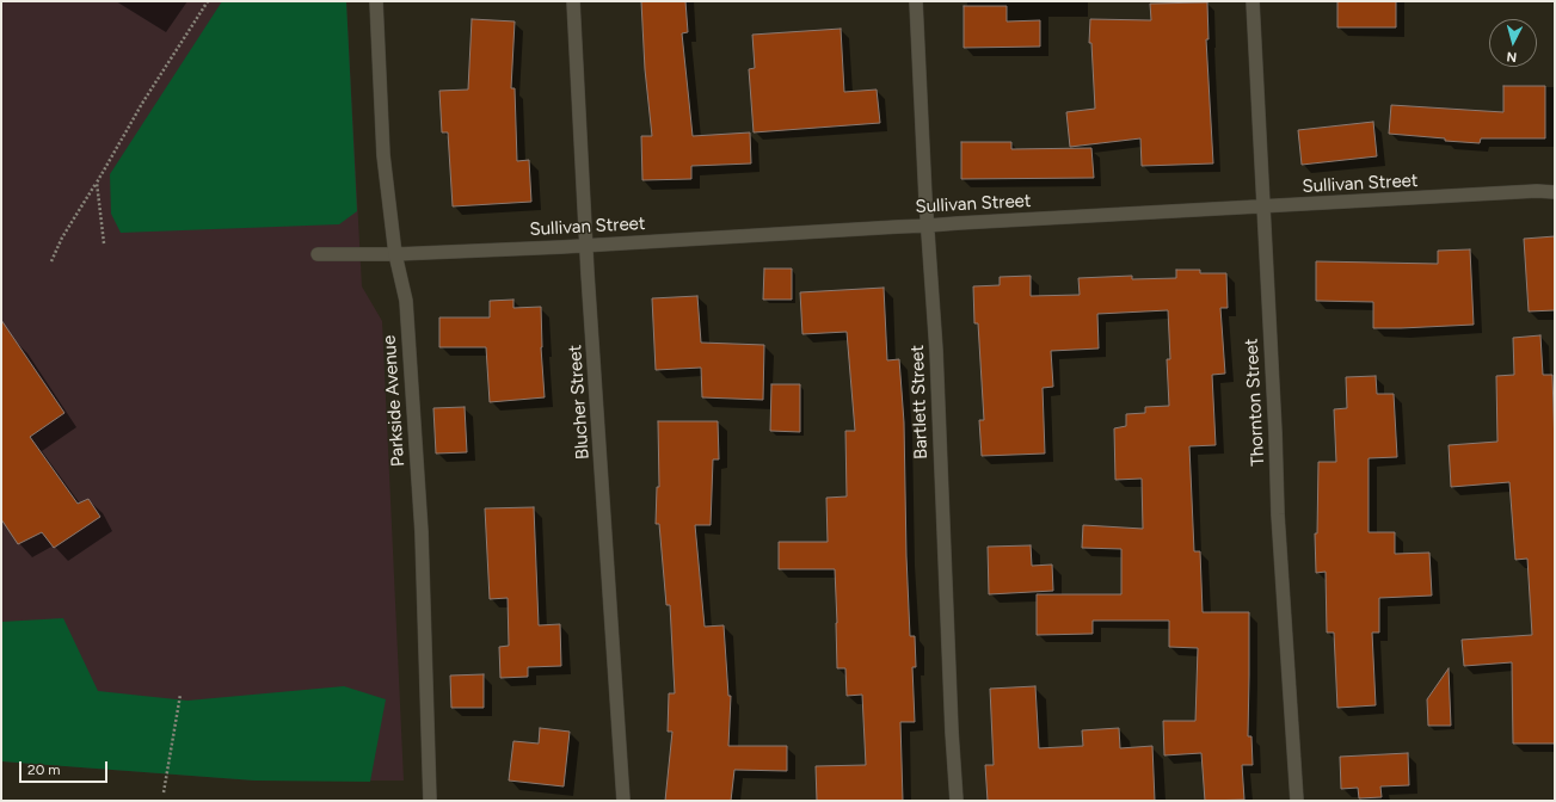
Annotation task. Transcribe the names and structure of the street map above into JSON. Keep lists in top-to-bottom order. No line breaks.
{"streets":{"street":["Sullivan Street","Parkside Avenue","Blucher Street","Bartlett Street","Thornton Street"]},"crossings":[["Sullivan Street","Parkside Avenue"],["Sullivan Street","Blucher Street"],["Sullivan Street","Bartlett Street"],["Sullivan Street","Thornton Street"]],"scale_bar":"20 m","north":"bottom"}
